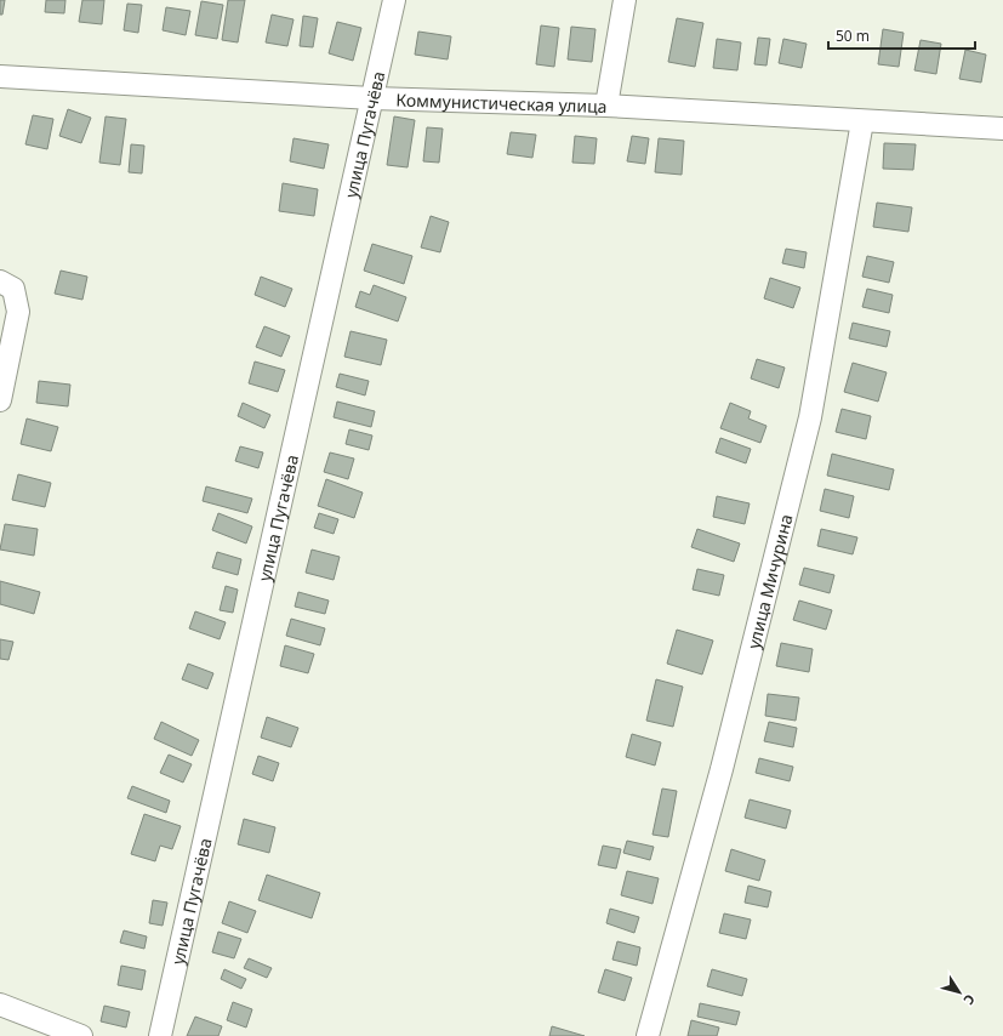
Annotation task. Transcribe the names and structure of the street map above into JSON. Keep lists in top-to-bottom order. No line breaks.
{"streets":{"street":["Коммунистическая улица","улица Пугачёва","улица Мичурина"]},"crossings":[["Коммунистическая улица","улица Пугачёва"],["Коммунистическая улица","улица Мичурина"]],"scale_bar":"50 m","north":"bottom right"}
